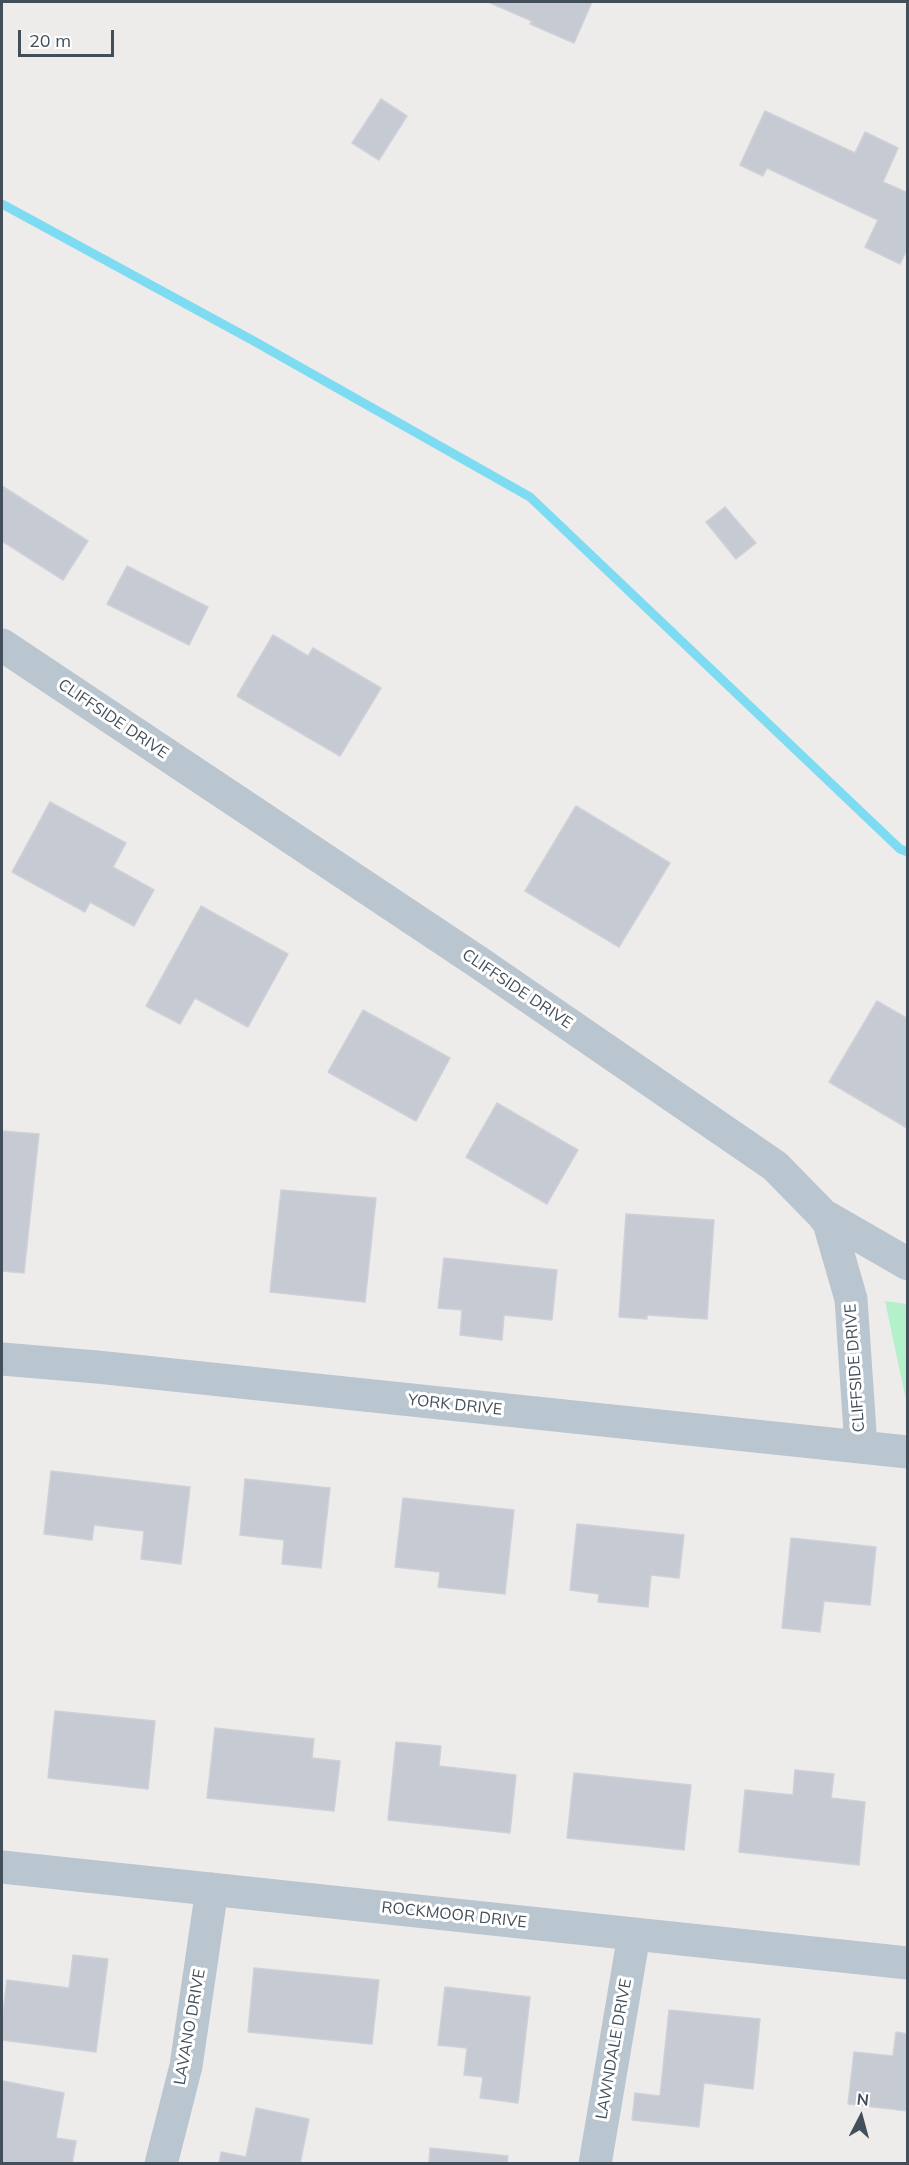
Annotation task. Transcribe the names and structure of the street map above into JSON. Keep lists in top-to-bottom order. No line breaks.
{"streets":{"street":["CLIFFSIDE DRIVE","YORK DRIVE","ROCKMOOR DRIVE","LAVANO DRIVE","LAWNDALE DRIVE"]},"crossings":[["CLIFFSIDE DRIVE","YORK DRIVE"],["ROCKMOOR DRIVE","LAVANO DRIVE"],["ROCKMOOR DRIVE","LAWNDALE DRIVE"]],"scale_bar":"20 m","north":"top"}
